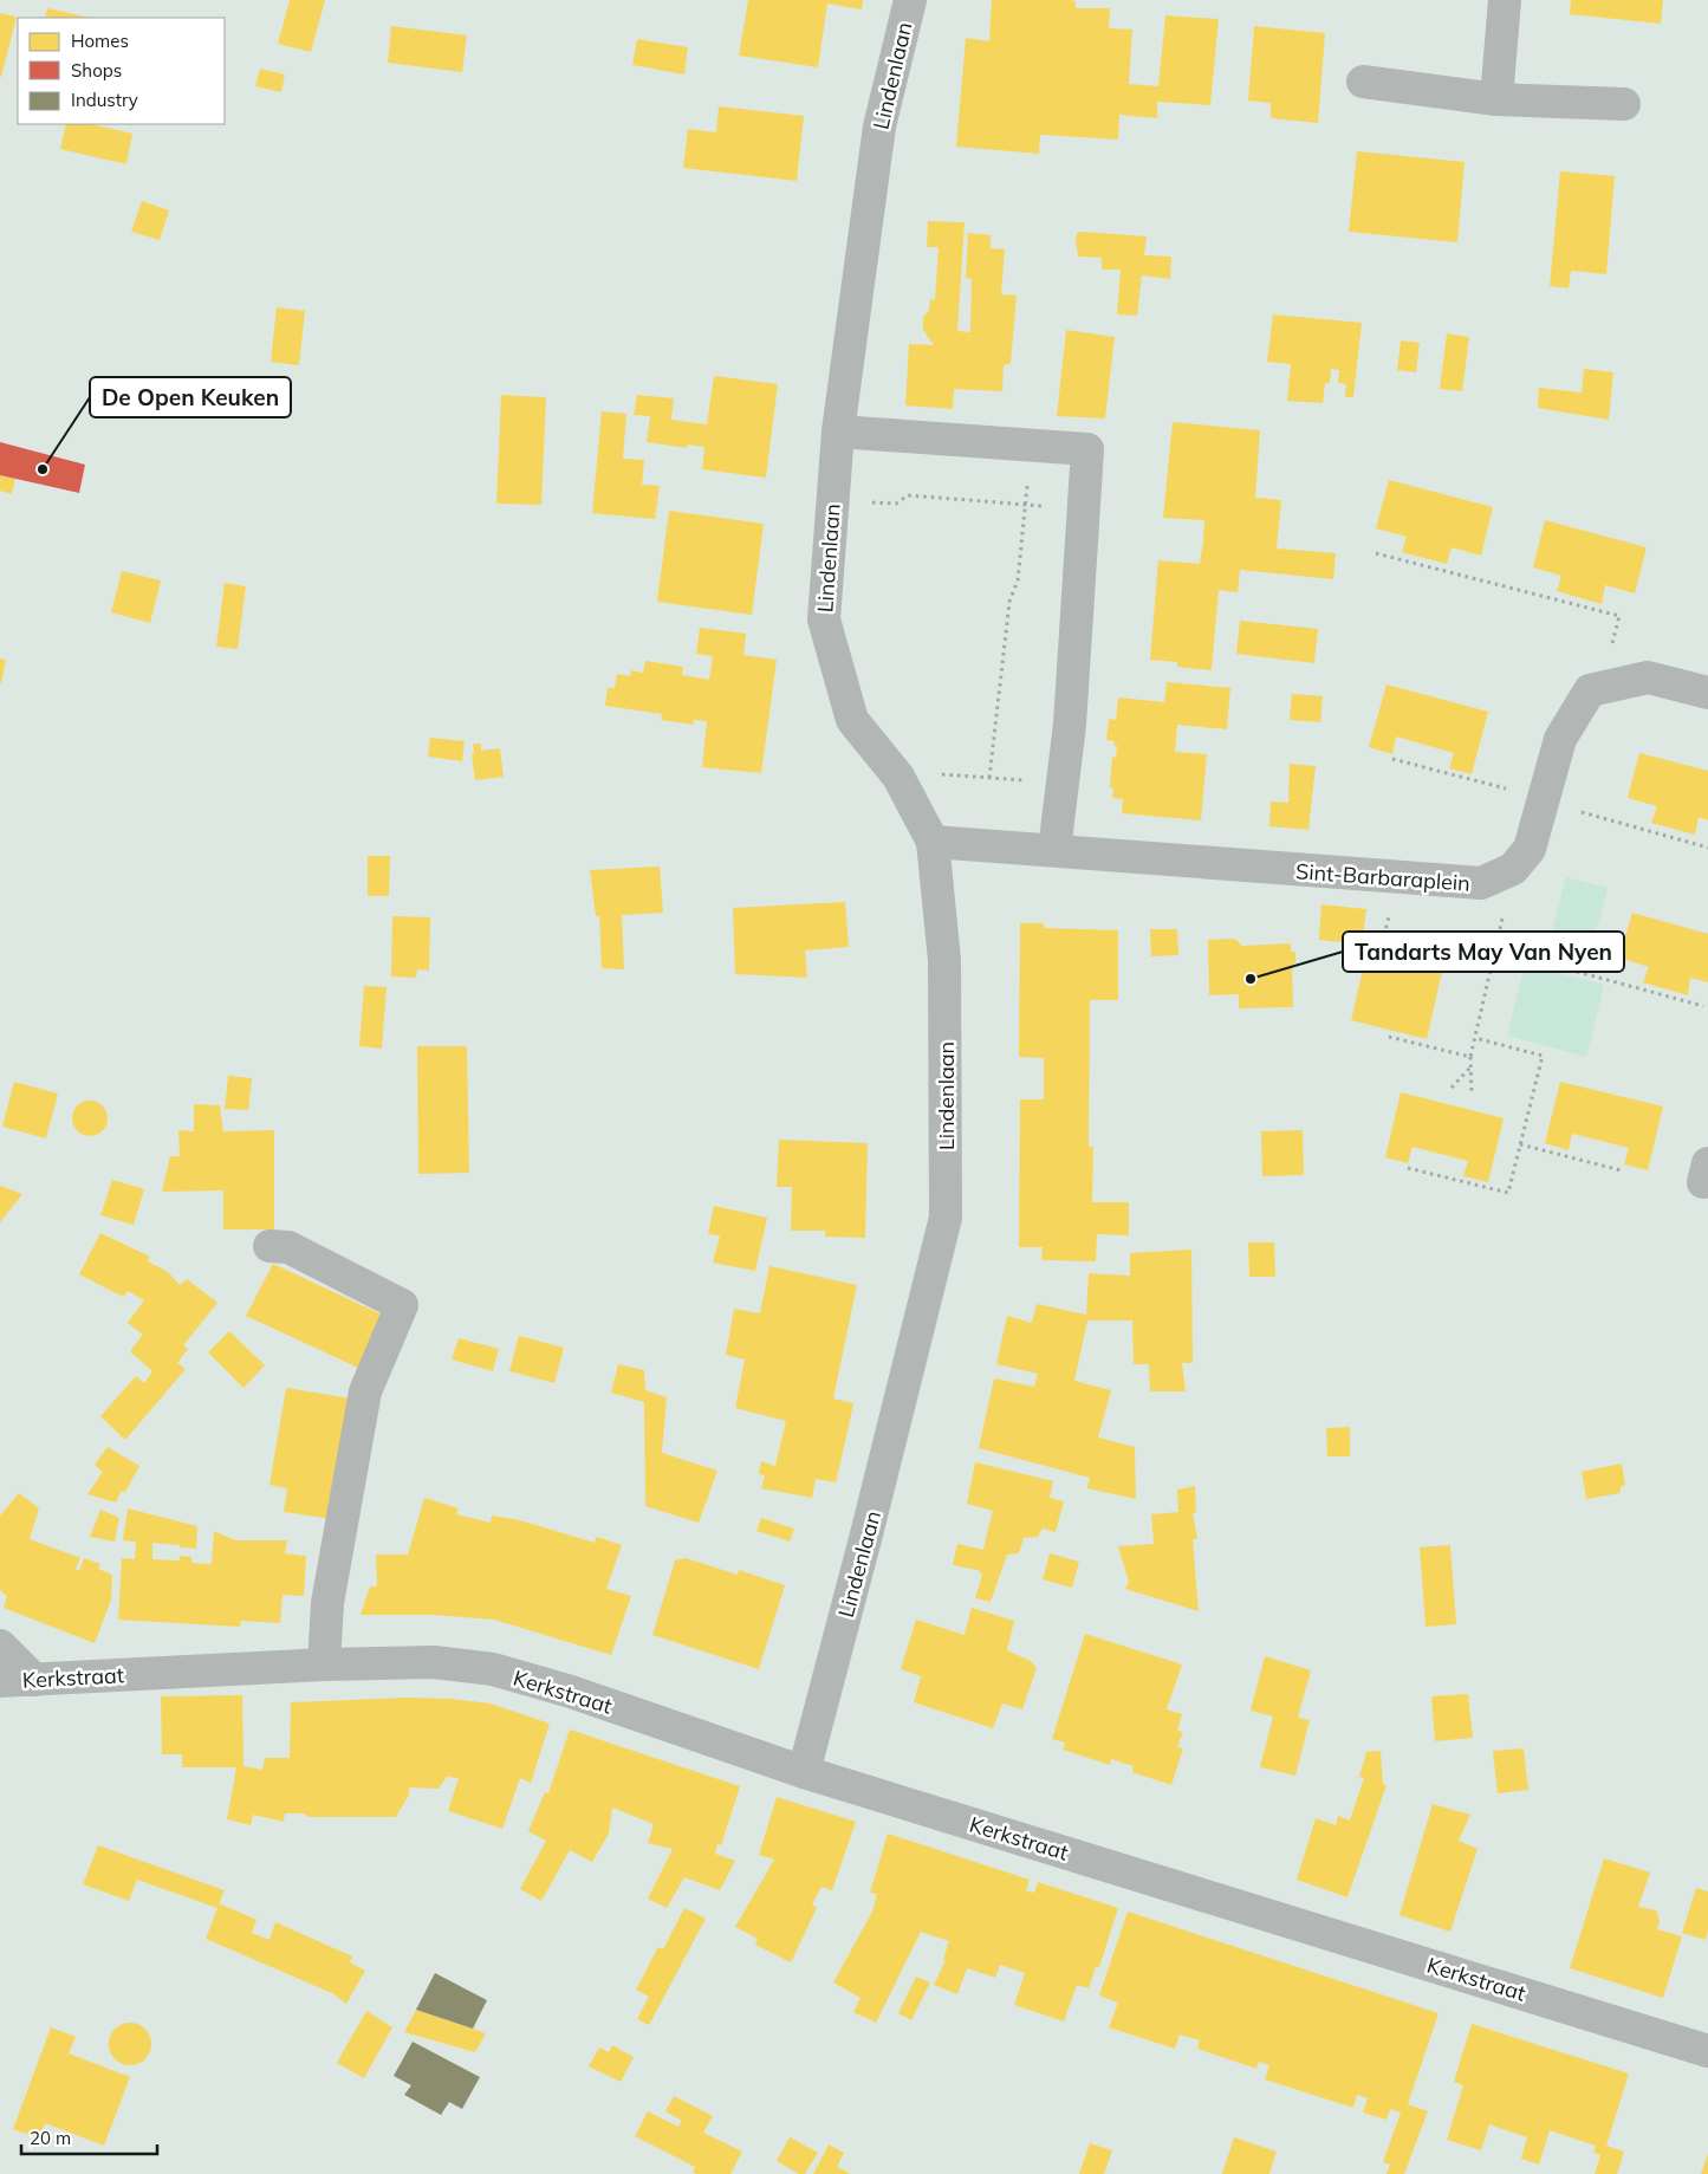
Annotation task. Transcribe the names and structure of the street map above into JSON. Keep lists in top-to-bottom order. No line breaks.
{"streets":{"street":["Lindenlaan","Sint-Barbaraplein","Kerkstraat"]},"crossings":[["Lindenlaan","Sint-Barbaraplein"],["Lindenlaan","Kerkstraat"]],"places":["De Open Keuken","Tandarts May Van Nyen"],"legend":["Homes","Shops","Industry"],"scale_bar":"20 m"}
